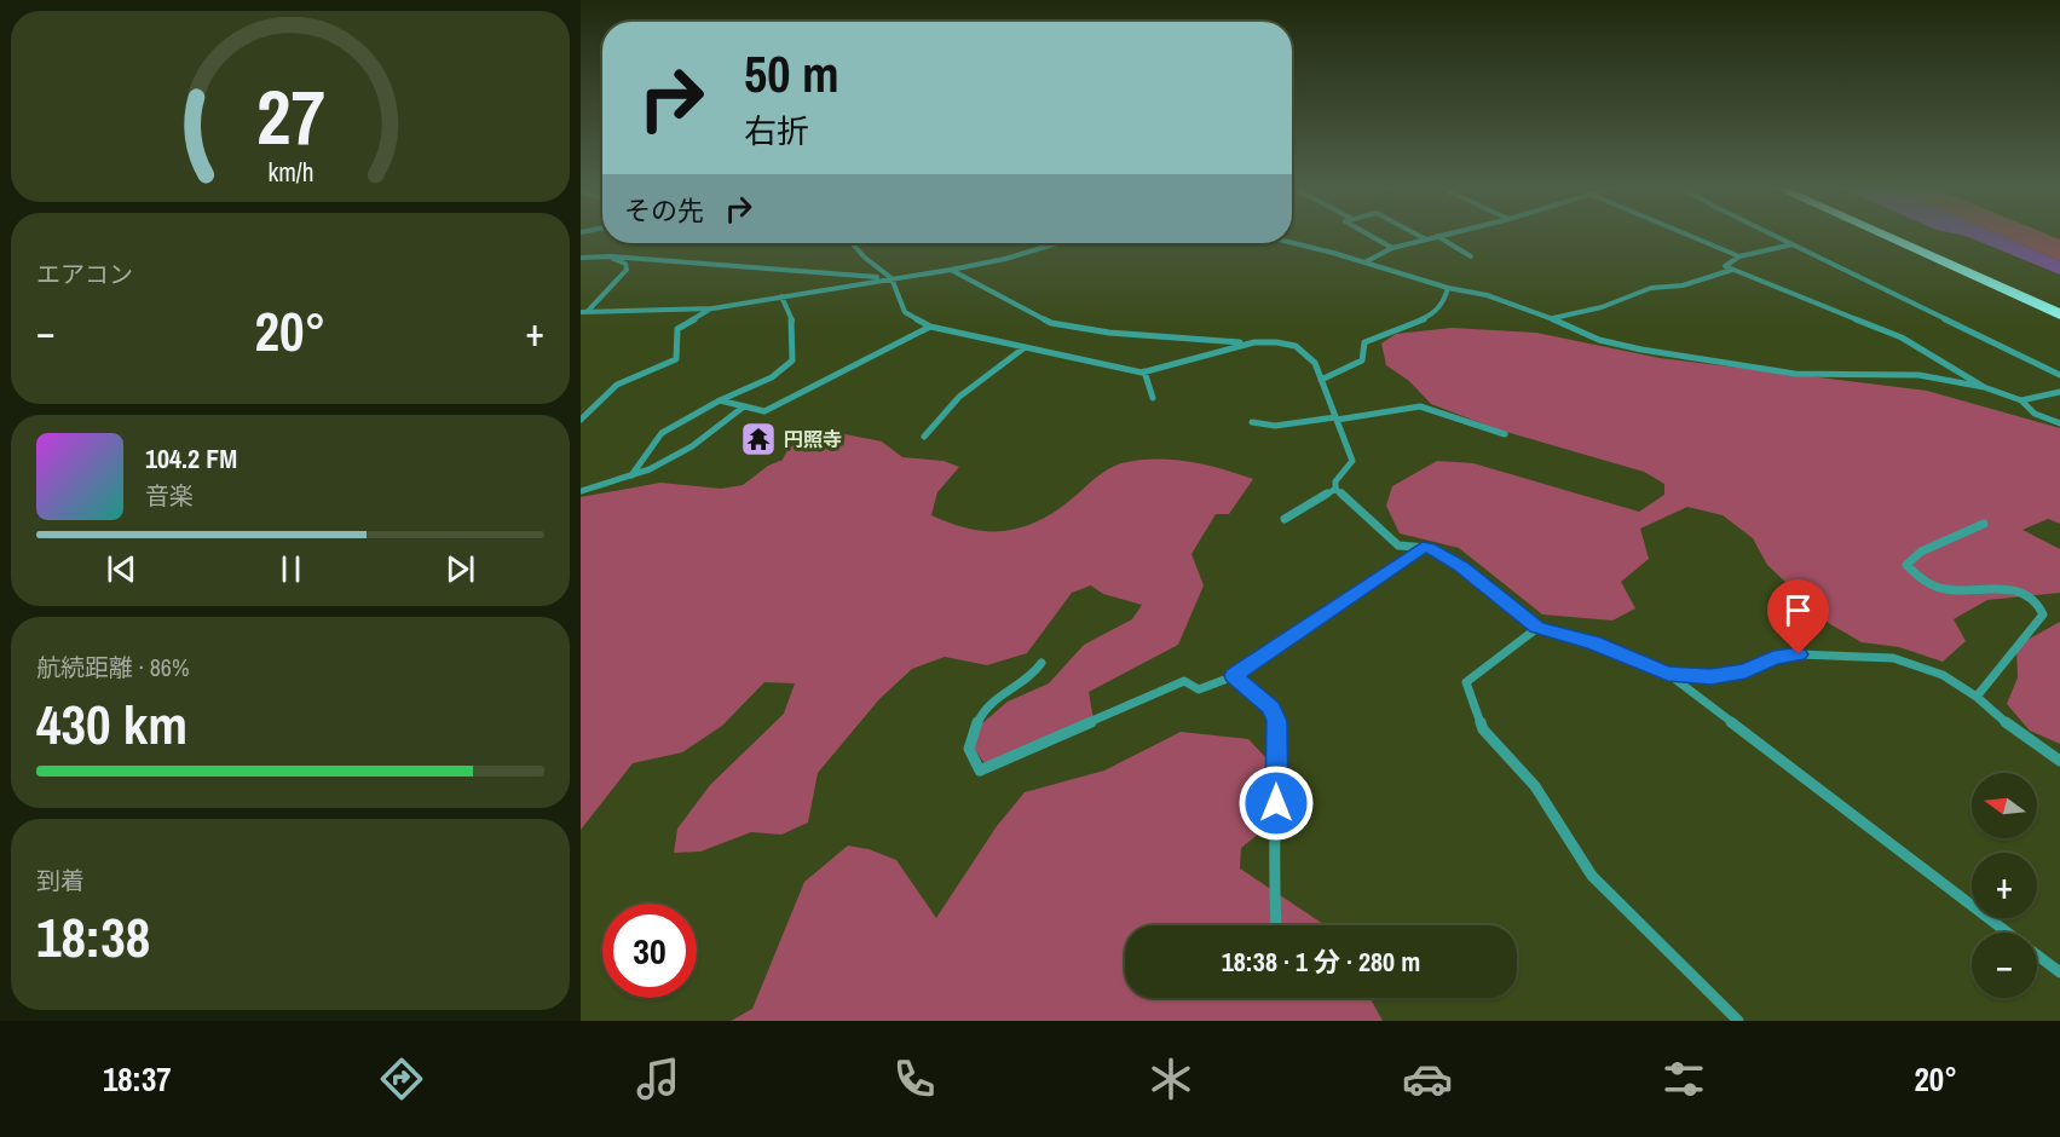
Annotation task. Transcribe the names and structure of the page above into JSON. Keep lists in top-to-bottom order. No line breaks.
{"places":{"temple":["円照寺"]},"north":"left","page":{"turn":["50 m","右折"],"then":"その先","tile":["エアコン",["航続距離 · 86%","430 km"],["到着","18:38"]],"heat":["−","20°","+"],"song":["104.2 FM","音楽"],"map_buttons":["+","−"],"limit":"30","trip":"18:38 · 1 分 · 280 m","tabs":["18:37","20°"],"gauge":["27","km/h"]}}
